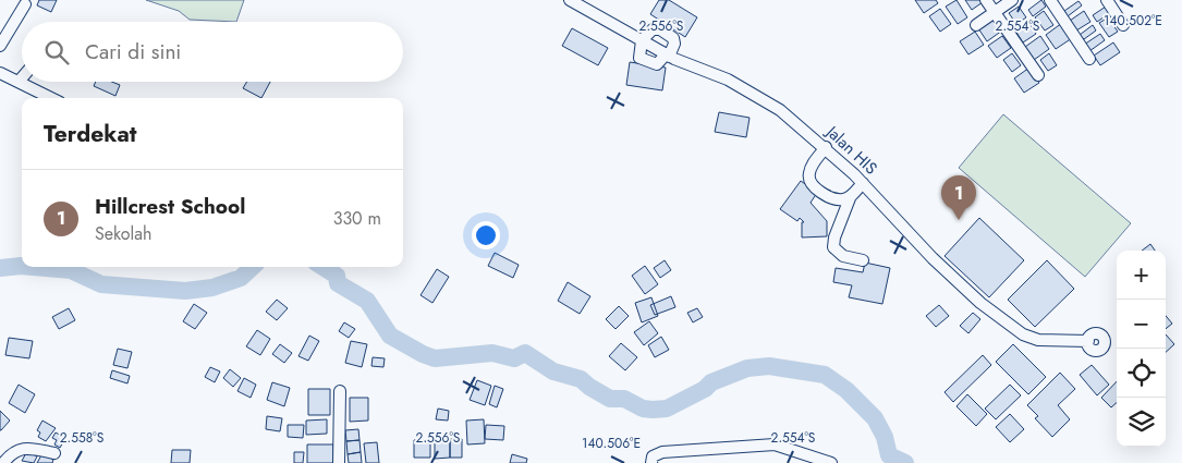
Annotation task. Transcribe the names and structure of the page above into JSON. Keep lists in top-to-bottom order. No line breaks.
{"streets":{"street":["Jalan HIS"]},"page":{"search":"Cari di sini","heading":"Terdekat","list":[{"mark":"1","name":"Hillcrest School","note":"Sekolah","value":"330 m"}],"pins":"1","map_buttons":["+","−"]},"coordinates":["140.502°E","2.556°S","2.554°S","2.558°S","140.506°E"]}
